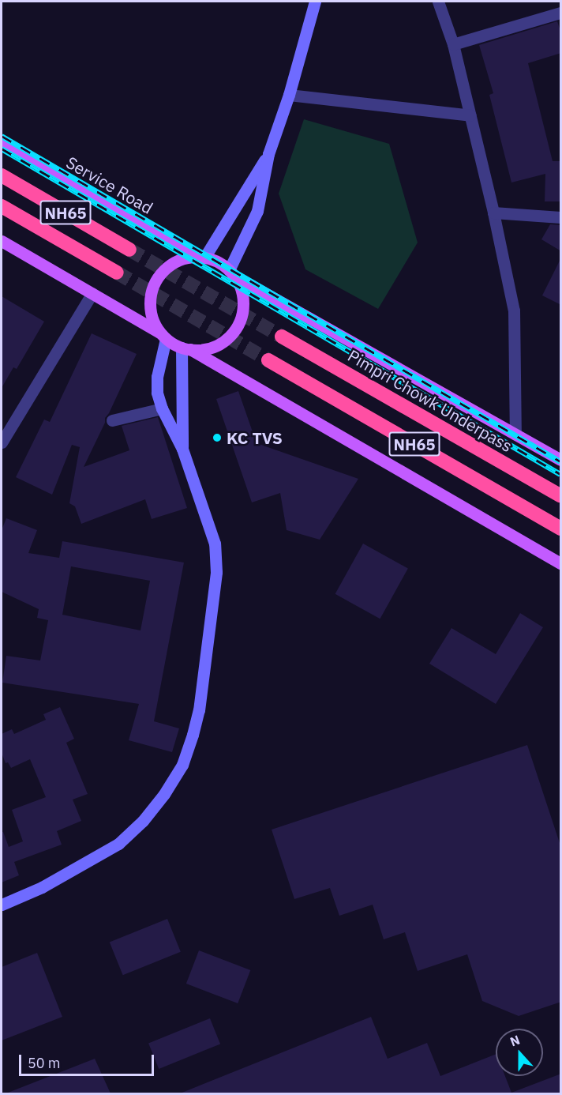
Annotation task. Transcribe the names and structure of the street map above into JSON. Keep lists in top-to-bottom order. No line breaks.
{"streets":{"highway":["NH65","Pimpri Chowk Underpass"],"main road":["Service Road"]},"places":["KC TVS"],"scale_bar":"50 m","north":"top"}
